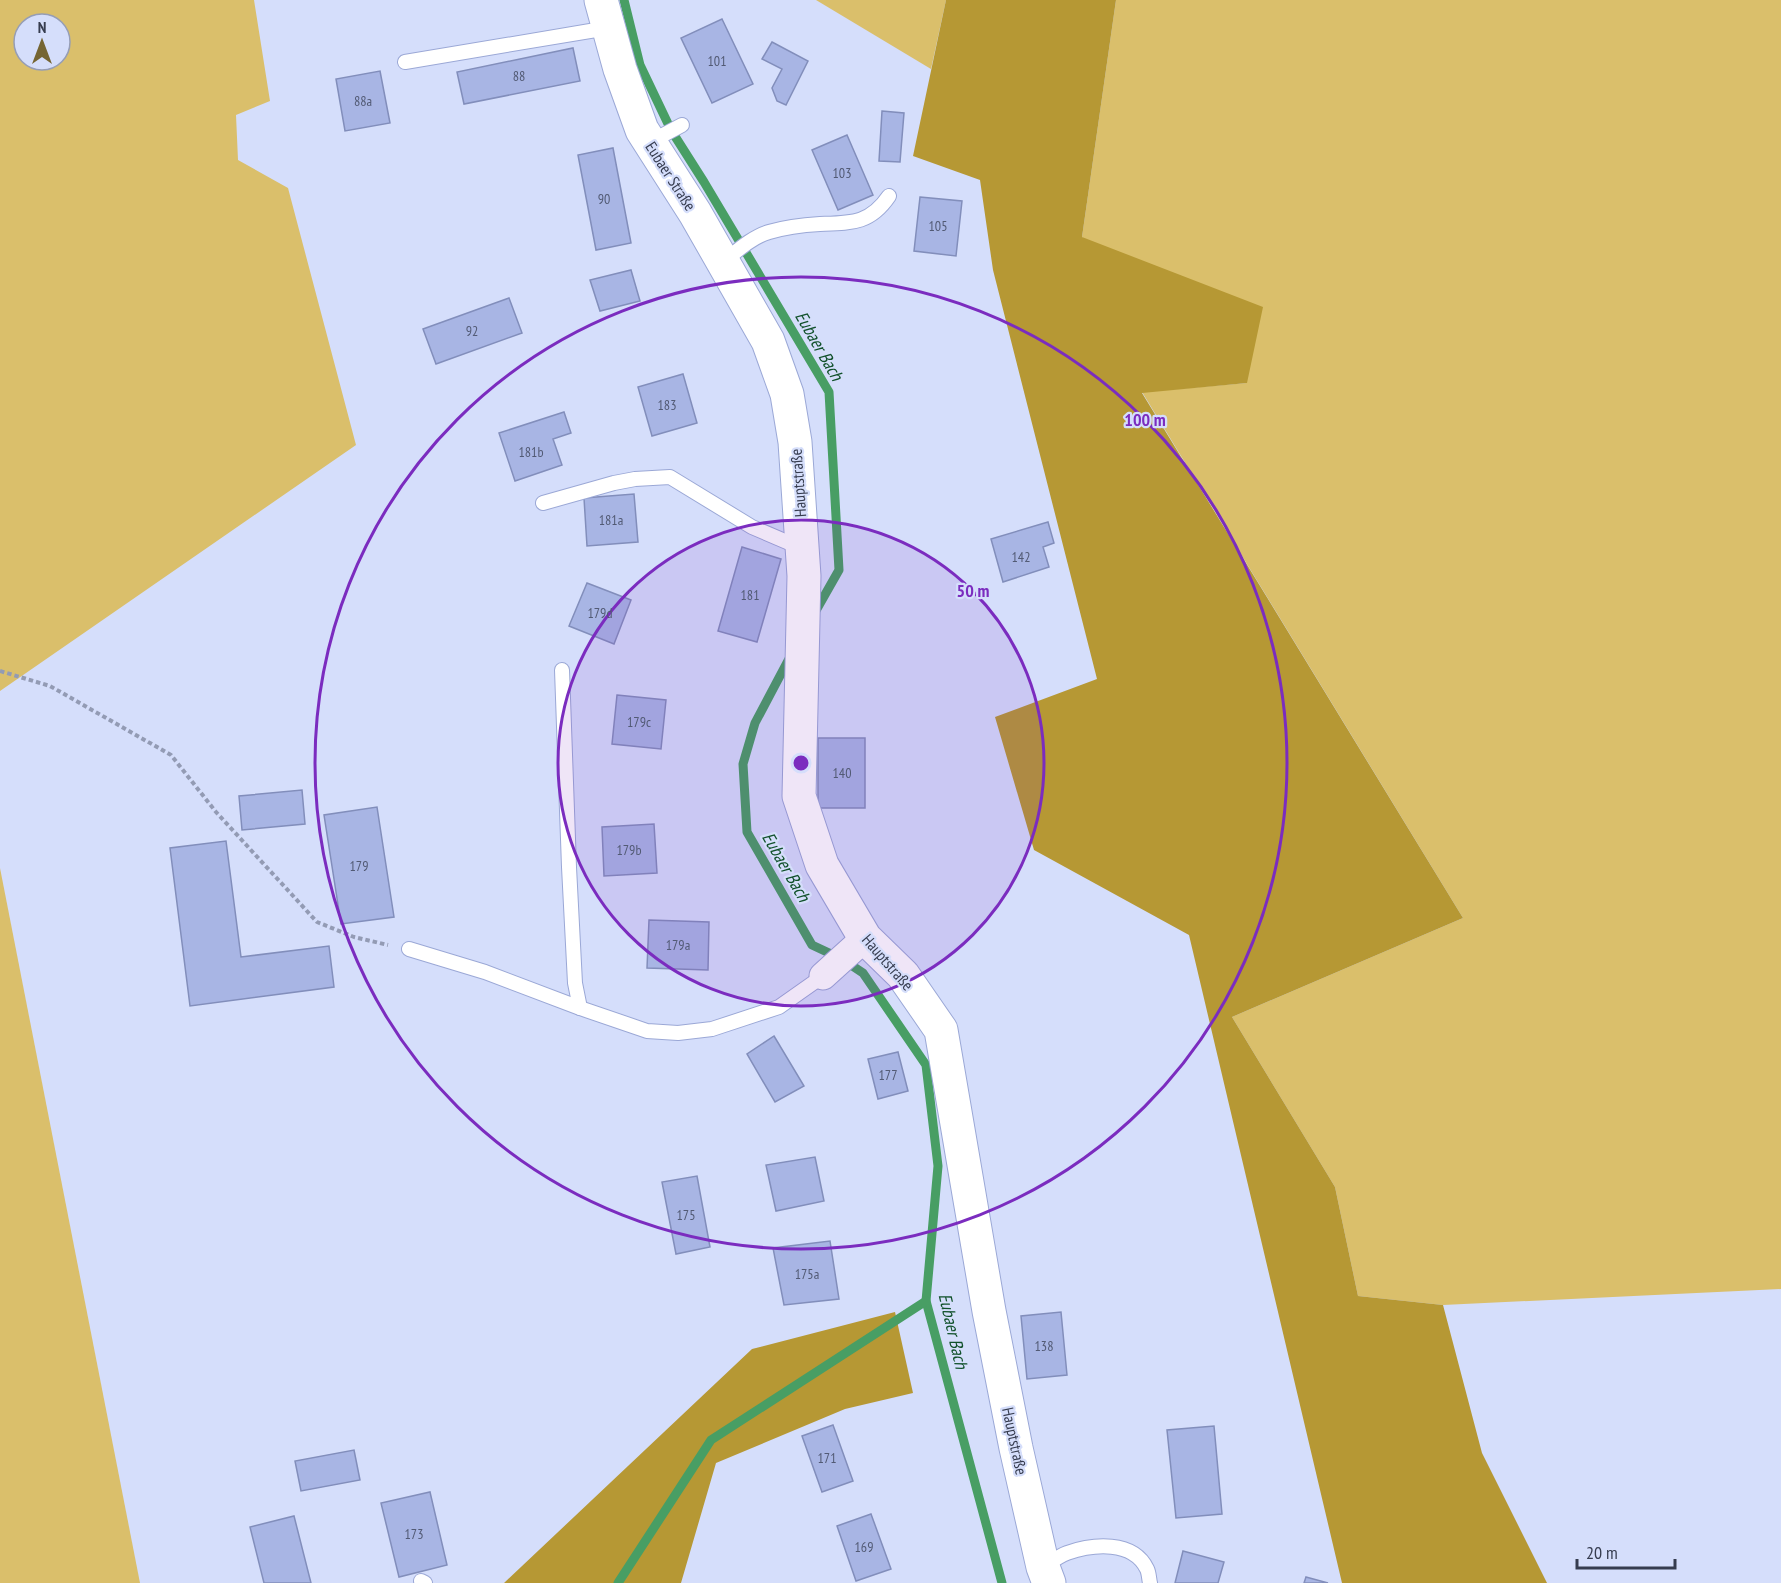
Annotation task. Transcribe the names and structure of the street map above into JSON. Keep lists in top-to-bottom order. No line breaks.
{"streets":{"street":["Eubaer Straße","Hauptstraße"]},"crossings":[["Eubaer Straße","Hauptstraße"]],"water":["Eubaer Bach"],"house_numbers":["101","88","88a","103","90","105","92","183","181b","181a","142","181","179d","179c","140","179b","179","179a","177","175","175a","138","171","173","169"],"scale_bar":"20 m","north":"top","rings":["100 m","50 m"]}
